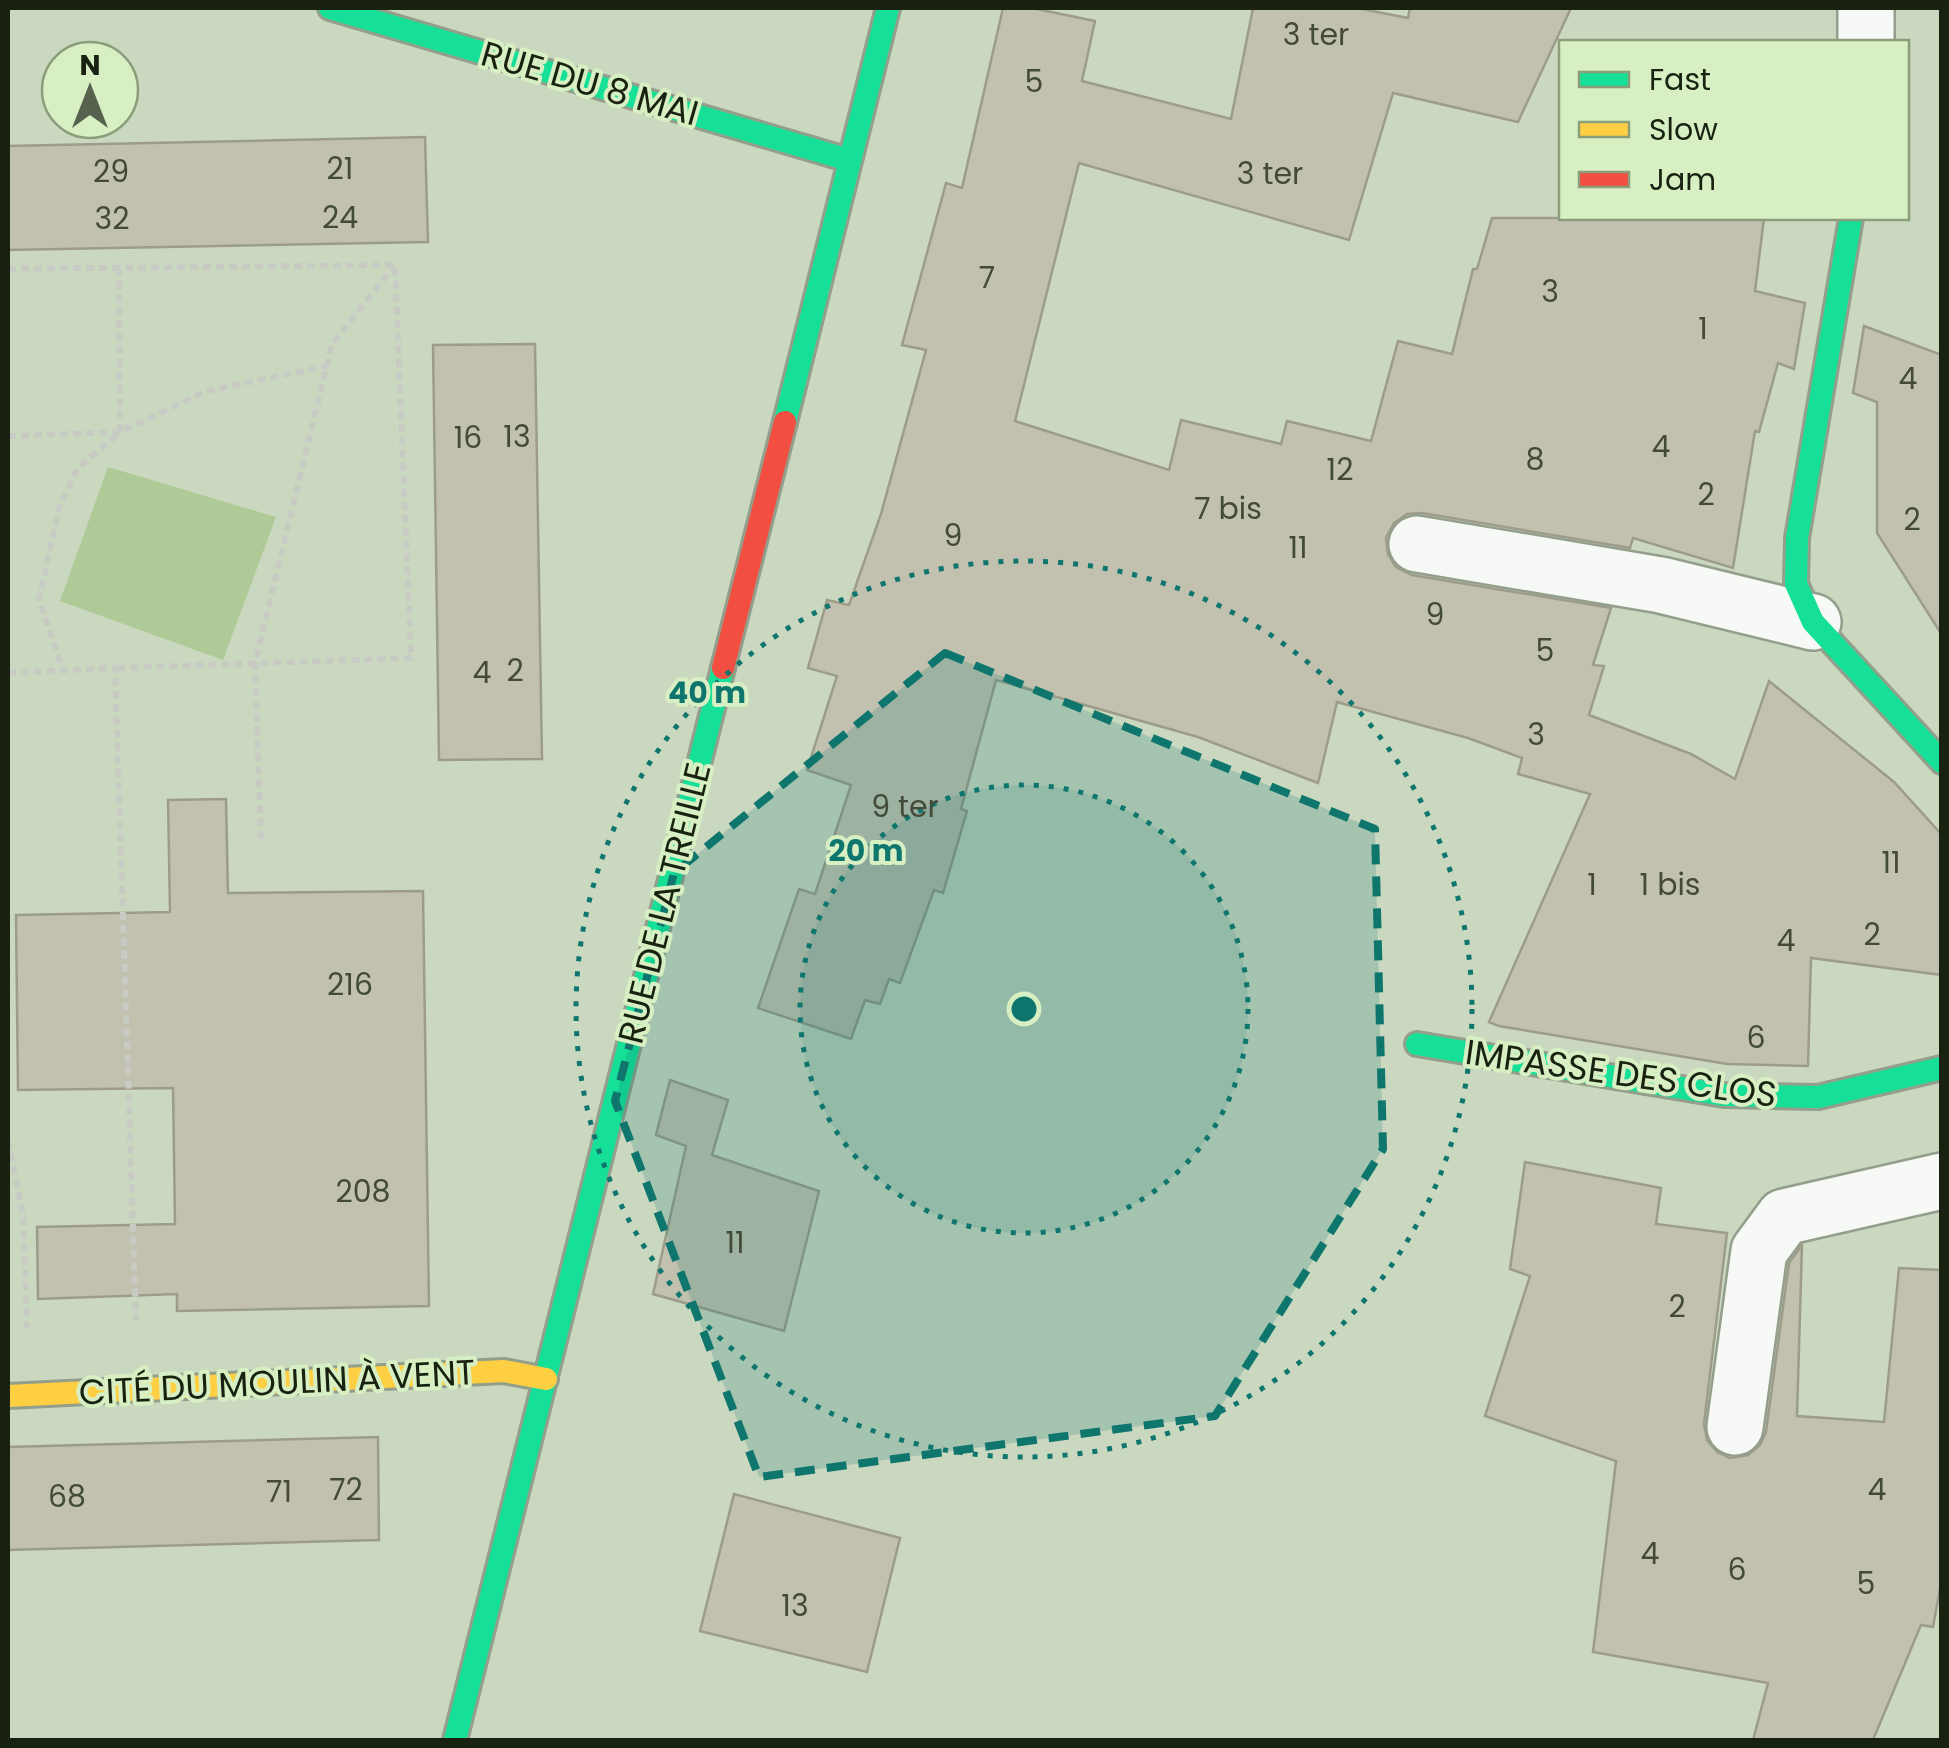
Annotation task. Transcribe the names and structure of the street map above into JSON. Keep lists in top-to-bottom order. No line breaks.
{"streets":{"street":["RUE DU 8 MAI","RUE DE LA TREILLE","IMPASSE DES CLOS","CITÉ DU MOULIN À VENT"]},"crossings":[["RUE DU 8 MAI","RUE DE LA TREILLE"],["RUE DE LA TREILLE","CITÉ DU MOULIN À VENT"]],"house_numbers":["3 ter","5","21","29","3 ter","24","32","7","3","1","4","13","16","4","8","12","2","7 bis","2","9","11","9","5","2","4","3","9 ter","11","1","1 bis","2","4","216","6","208","11","2","72","4","71","68","4","6","5","13"],"legend":["Fast","Slow","Jam"],"north":"top","rings":["40 m","20 m"]}
